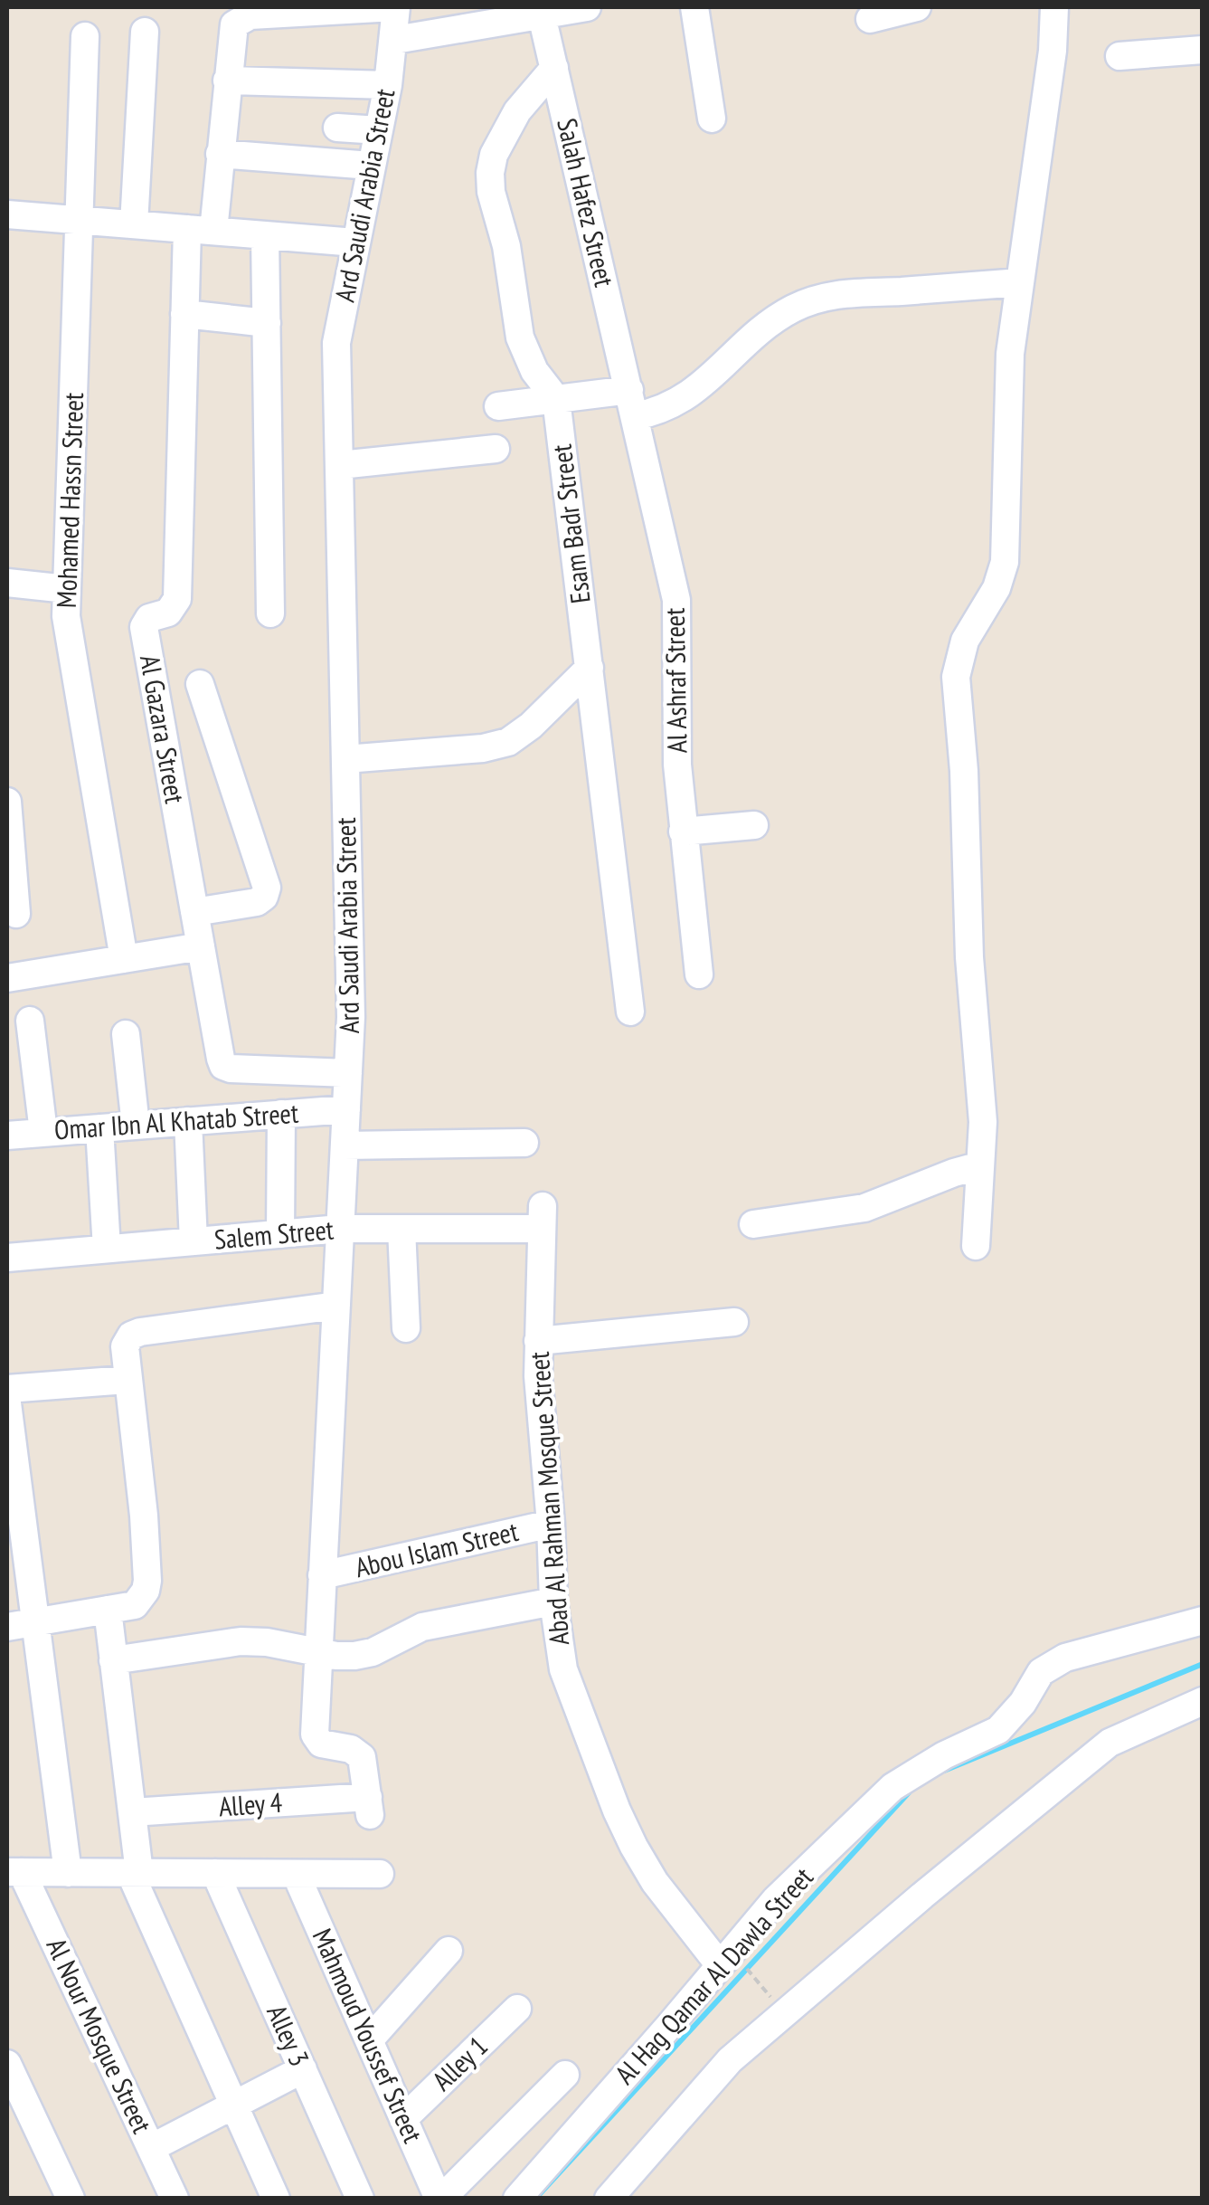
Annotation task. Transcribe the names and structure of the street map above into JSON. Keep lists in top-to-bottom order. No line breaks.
{"streets":{"street":["Ard Saudi Arabia Street","Salah Hafez Street","Mohamed Hassn Street","Esam Badr Street","Al Ashraf Street","Al Gazara Street","Omar Ibn Al Khatab Street","Salem Street","Abad Al Rahman Mosque Street","Abou Islam Street","Alley 4","Al Hag Qamar Al Dawla Street","Al Nour Mosque Street","Alley 3","Mahmoud Youssef Street","Alley 1"]},"crossings":[["Ard Saudi Arabia Street","Al Gazara Street"],["Ard Saudi Arabia Street","Omar Ibn Al Khatab Street"],["Ard Saudi Arabia Street","Salem Street"],["Ard Saudi Arabia Street","Abou Islam Street"],["Ard Saudi Arabia Street","Alley 4"],["Salah Hafez Street","Esam Badr Street"],["Salah Hafez Street","Al Ashraf Street"],["Salem Street","Abad Al Rahman Mosque Street"],["Abad Al Rahman Mosque Street","Abou Islam Street"],["Abad Al Rahman Mosque Street","Al Hag Qamar Al Dawla Street"],["Mahmoud Youssef Street","Alley 1"]]}
